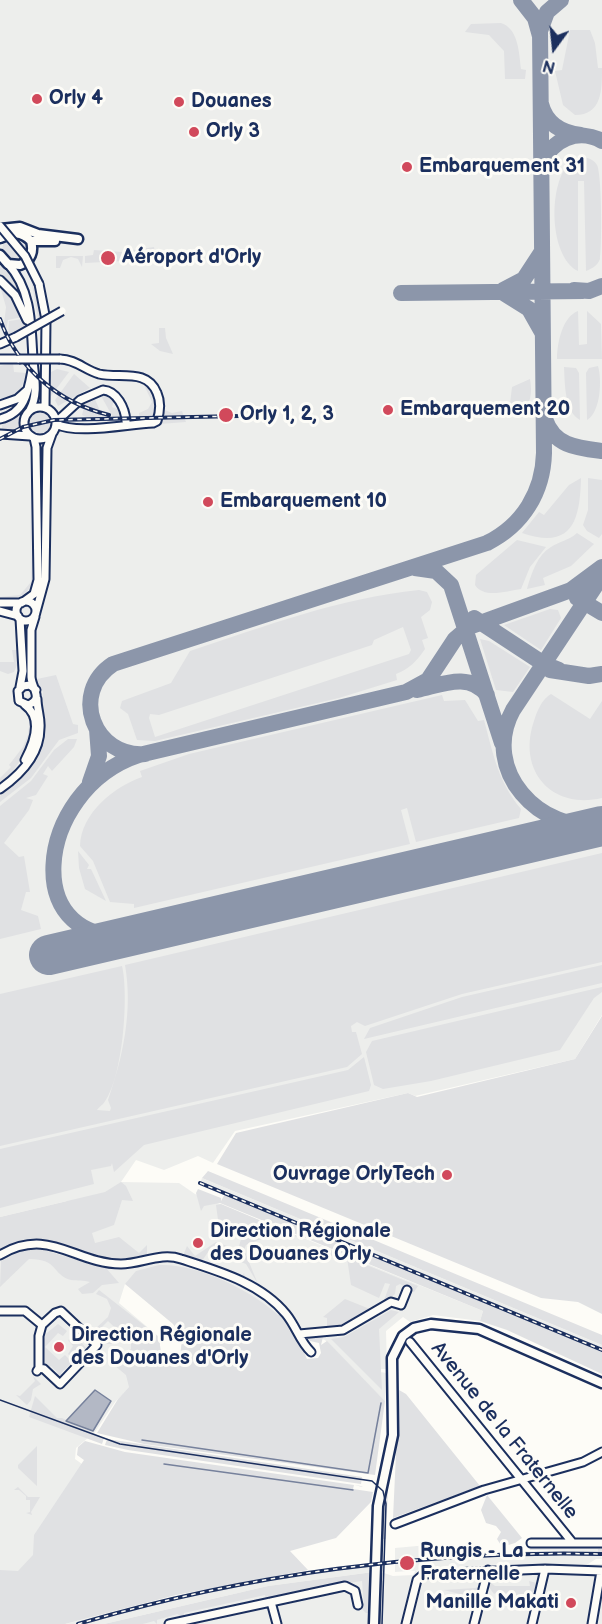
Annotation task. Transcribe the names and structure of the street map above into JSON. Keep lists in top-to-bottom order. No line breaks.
{"streets":{"street":["Avenue de la Fraternelle"]},"places":["Orly 4","Douanes","Orly 3","Embarquement 31","Aéroport d'Orly","Embarquement 20","Orly 1, 2, 3","Embarquement 10","Ouvrage OrlyTech","Direction Régionale des Douanes Orly","Direction Régionale des Douanes d'Orly","Rungis - La Fraternelle","Manille Makati"],"north":"bottom"}
